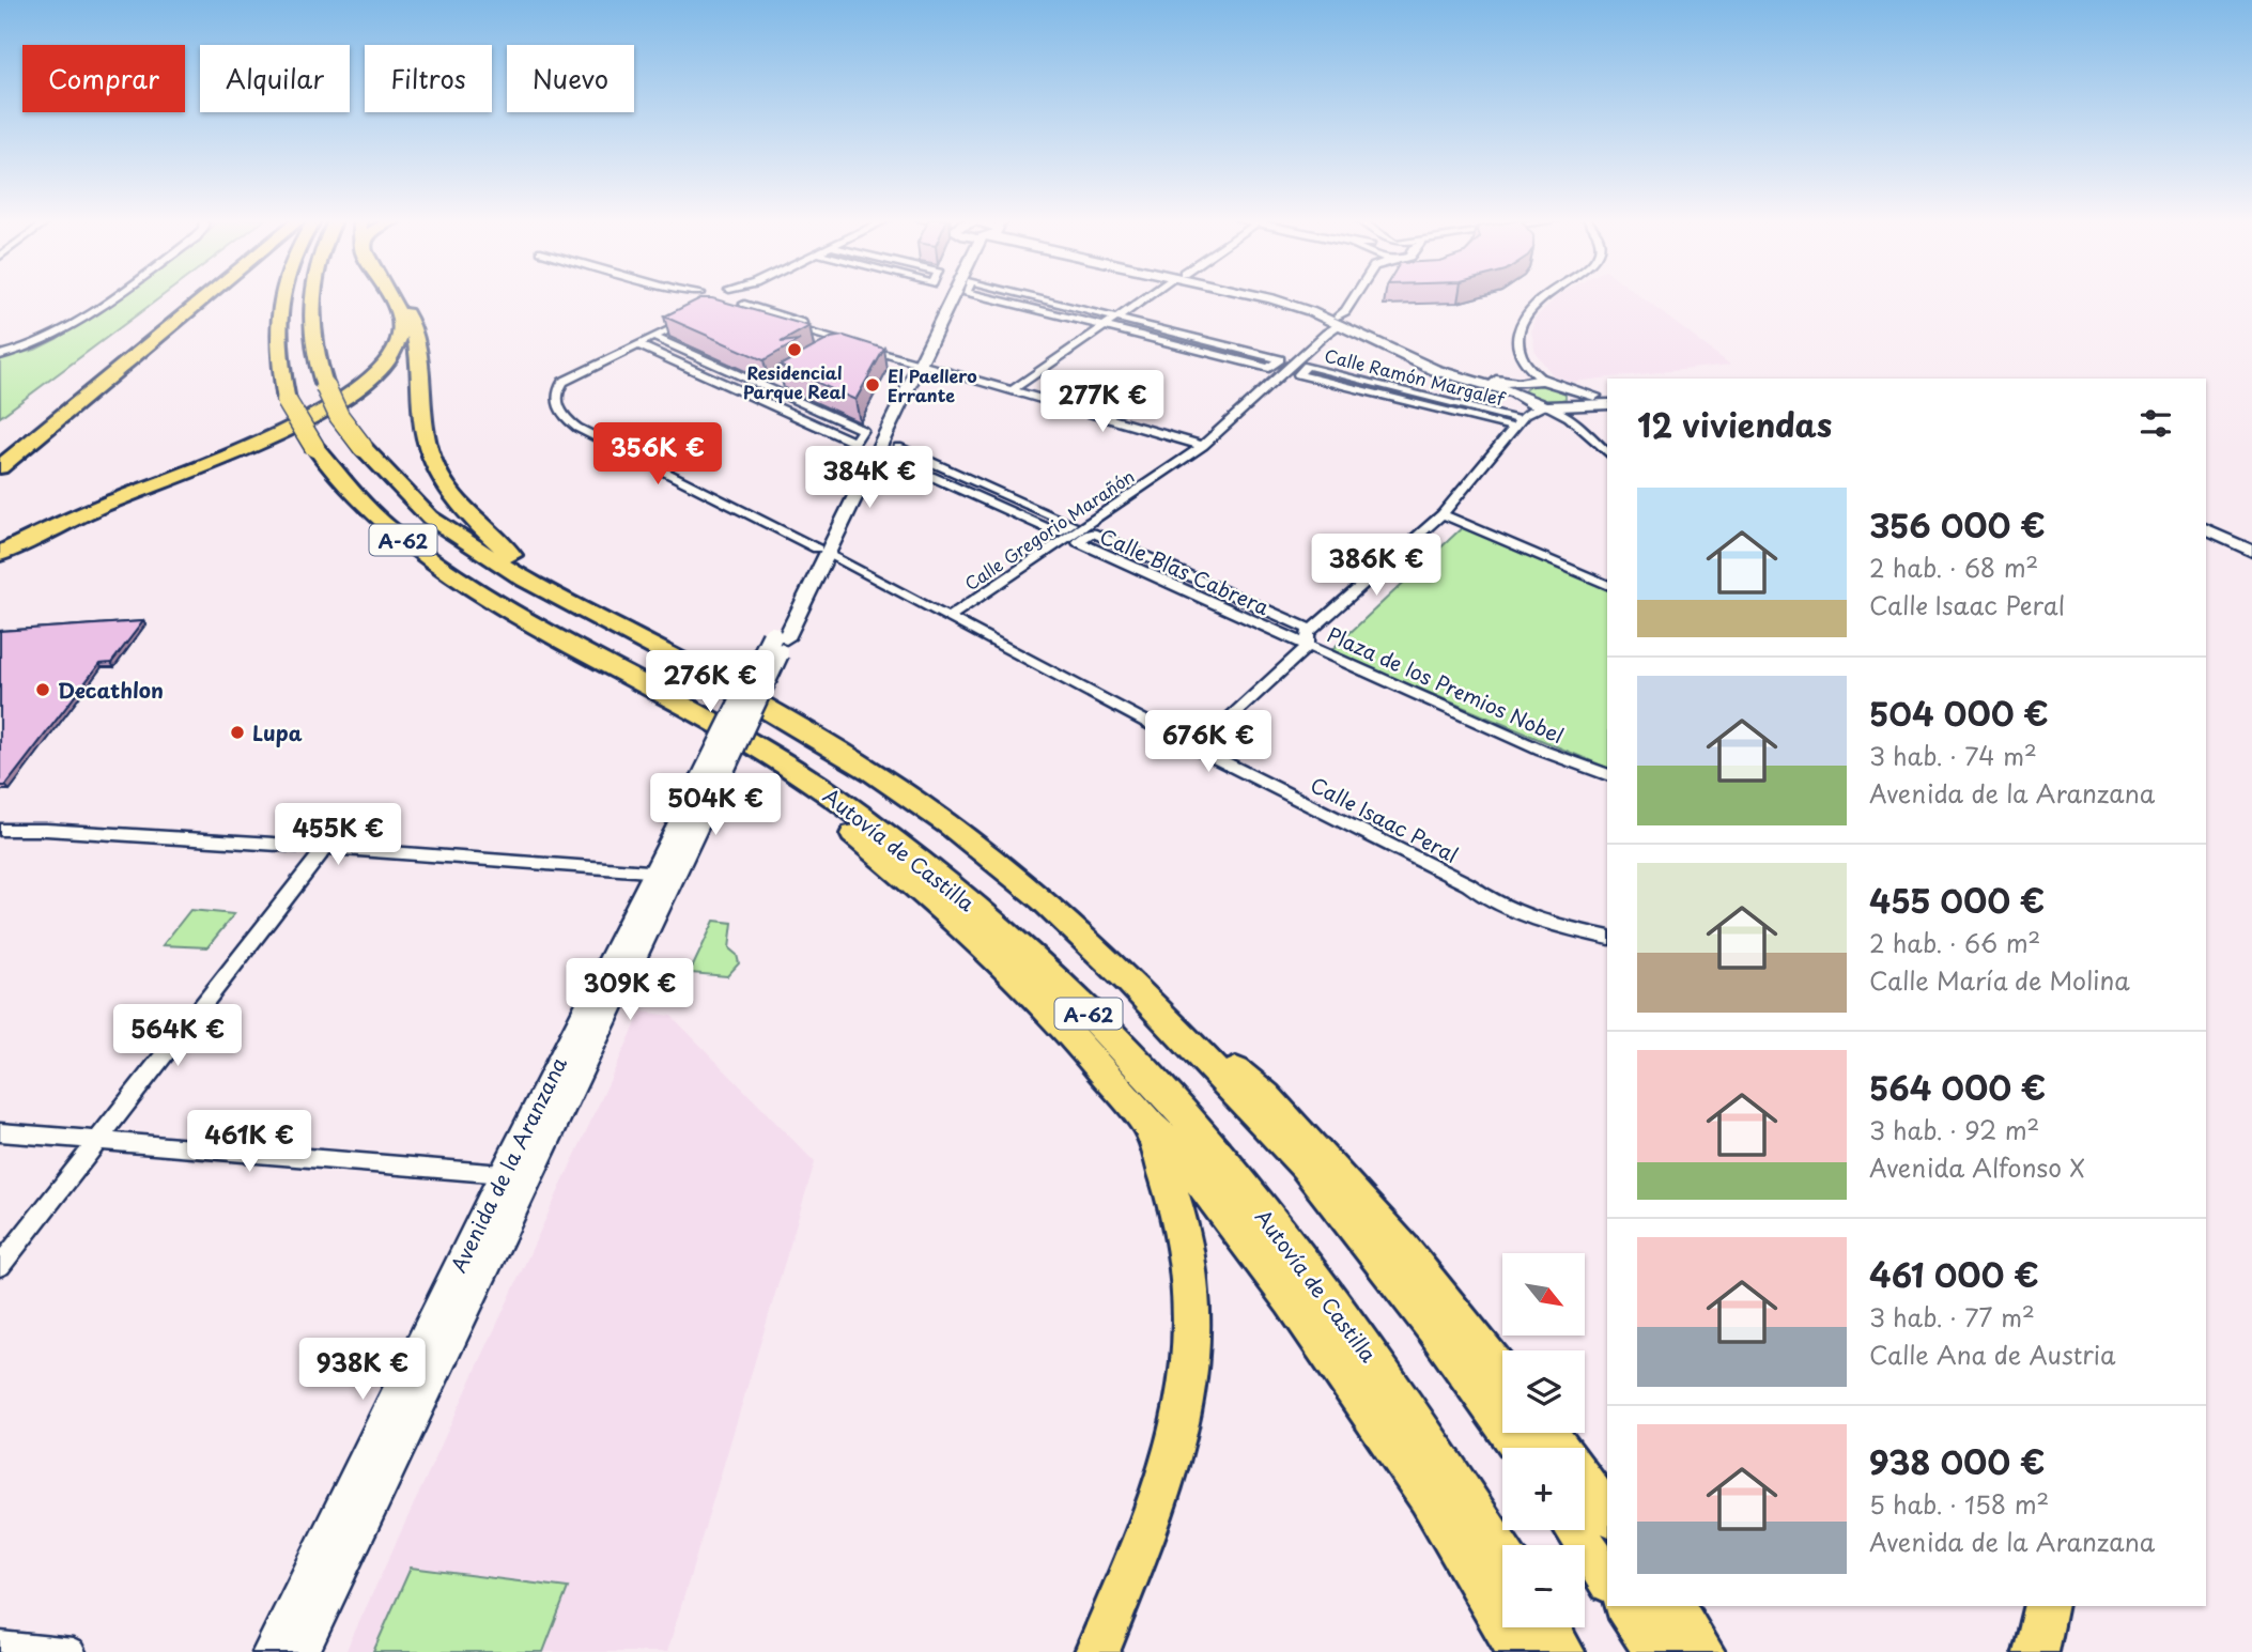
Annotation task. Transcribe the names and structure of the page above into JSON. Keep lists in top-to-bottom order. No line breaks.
{"streets":{"highway":["A-62","Autovía de Castilla"],"street":["Calle Ramón Margalef","Calle Gregorio Marañón","Calle Blas Cabrera","Plaza de los Premios Nobel","Calle Isaac Peral","Avenida de la Aranzana"]},"crossings":[["Calle Ramón Margalef","Calle Gregorio Marañón"],["Calle Gregorio Marañón","Calle Isaac Peral"],["Calle Blas Cabrera","Plaza de los Premios Nobel"],["Calle Isaac Peral","Avenida de la Aranzana"]],"places":["Residencial Parque Real","El Paellero Errante","Decathlon","Lupa"],"north":"bottom right","page":{"chip":["Comprar","Alquilar","Filtros","Nuevo"],"price":["277K €","356K €","384K €","386K €","276K €","676K €","504K €","455K €","309K €","564K €","461K €","938K €"],"heading":"12 viviendas","list":[{"name":"356 000 €","note":"2 hab. · 68 m² · Calle Isaac Peral"},{"name":"504 000 €","note":"3 hab. · 74 m² · Avenida de la Aranzana"},{"name":"455 000 €","note":"2 hab. · 66 m² · Calle María de Molina"},{"name":"564 000 €","note":"3 hab. · 92 m² · Avenida Alfonso X"},{"name":"461 000 €","note":"3 hab. · 77 m² · Calle Ana de Austria"},{"name":"938 000 €","note":"5 hab. · 158 m² · Avenida de la Aranzana"}],"map_buttons":["+","−"]}}
